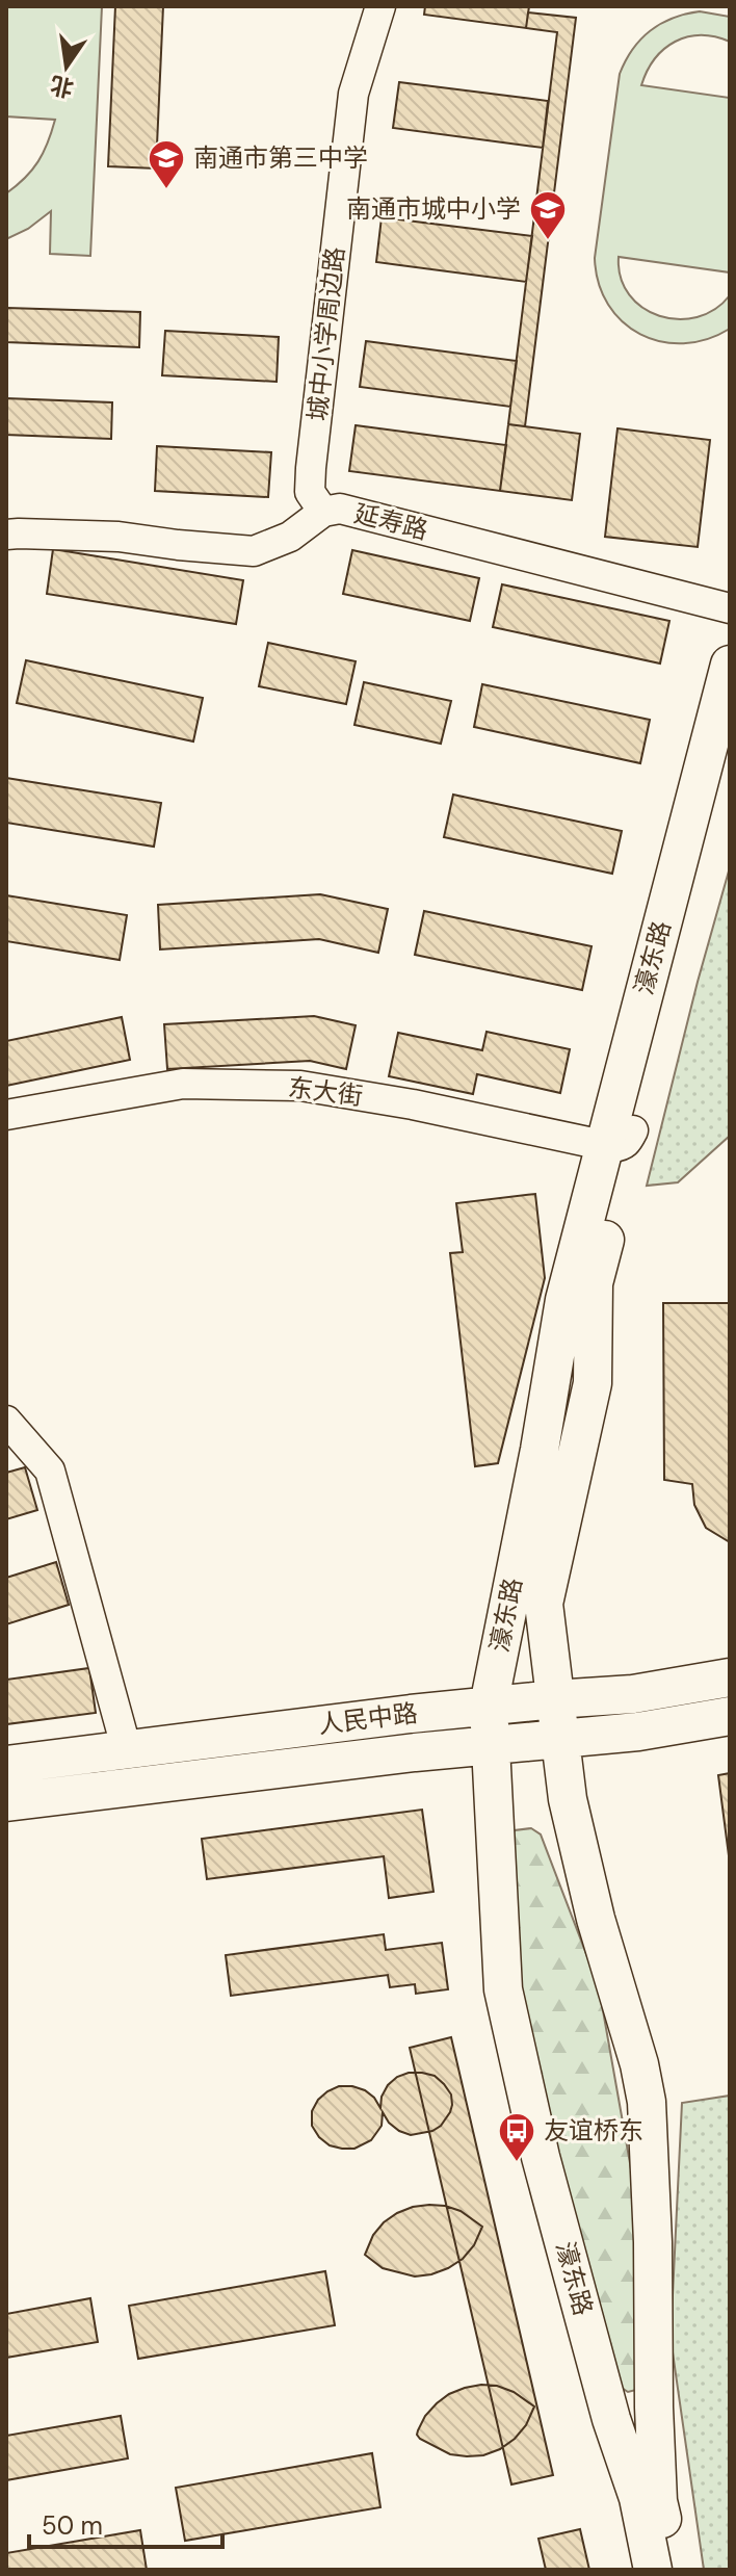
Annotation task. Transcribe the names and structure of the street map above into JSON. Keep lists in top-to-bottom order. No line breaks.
{"streets":{"main road":["濠东路","人民中路"],"street":["城中小学周边路","延寿路","东大街"]},"crossings":[["城中小学周边路","延寿路"],["濠东路","东大街"],["濠东路","人民中路"]],"places":{"school or university":["南通市第三中学","南通市城中小学"],"bus stop":["友谊桥东"]},"scale_bar":"50 m","north":"bottom"}
